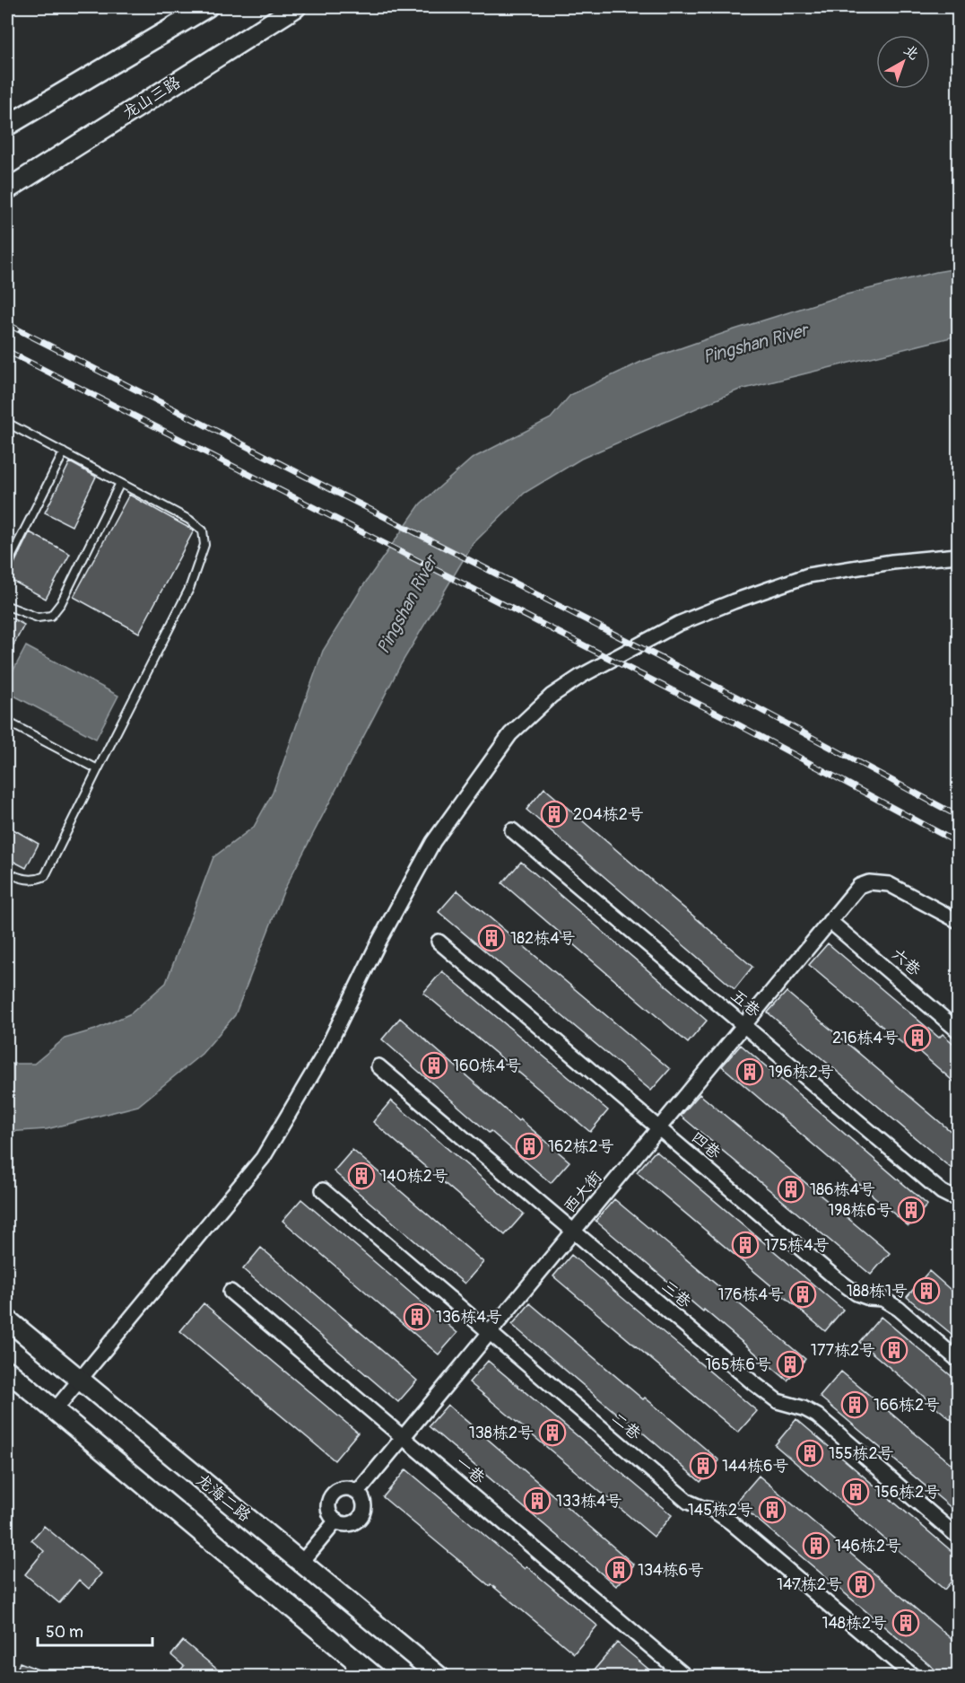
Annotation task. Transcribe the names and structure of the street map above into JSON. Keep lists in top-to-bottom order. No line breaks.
{"streets":{"main road":["龙山三路","龙海二路"],"street":["六巷","五巷","四巷","西大街","三巷","二巷","一巷"]},"crossings":[["六巷","西大街"],["五巷","西大街"],["四巷","西大街"],["西大街","三巷"],["西大街","二巷"],["西大街","一巷"]],"water":["Pingshan River"],"places":{"building":["204栋2号","182栋4号","216栋4号","160栋4号","196栋2号","162栋2号","140栋2号","186栋4号","198栋6号","175栋4号","188栋1号","176栋4号","136栋4号","177栋2号","165栋6号","166栋2号","138栋2号","155栋2号","144栋6号","156栋2号","133栋4号","145栋2号","146栋2号","134栋6号","147栋2号","148栋2号"]},"scale_bar":"50 m","north":"top right"}
